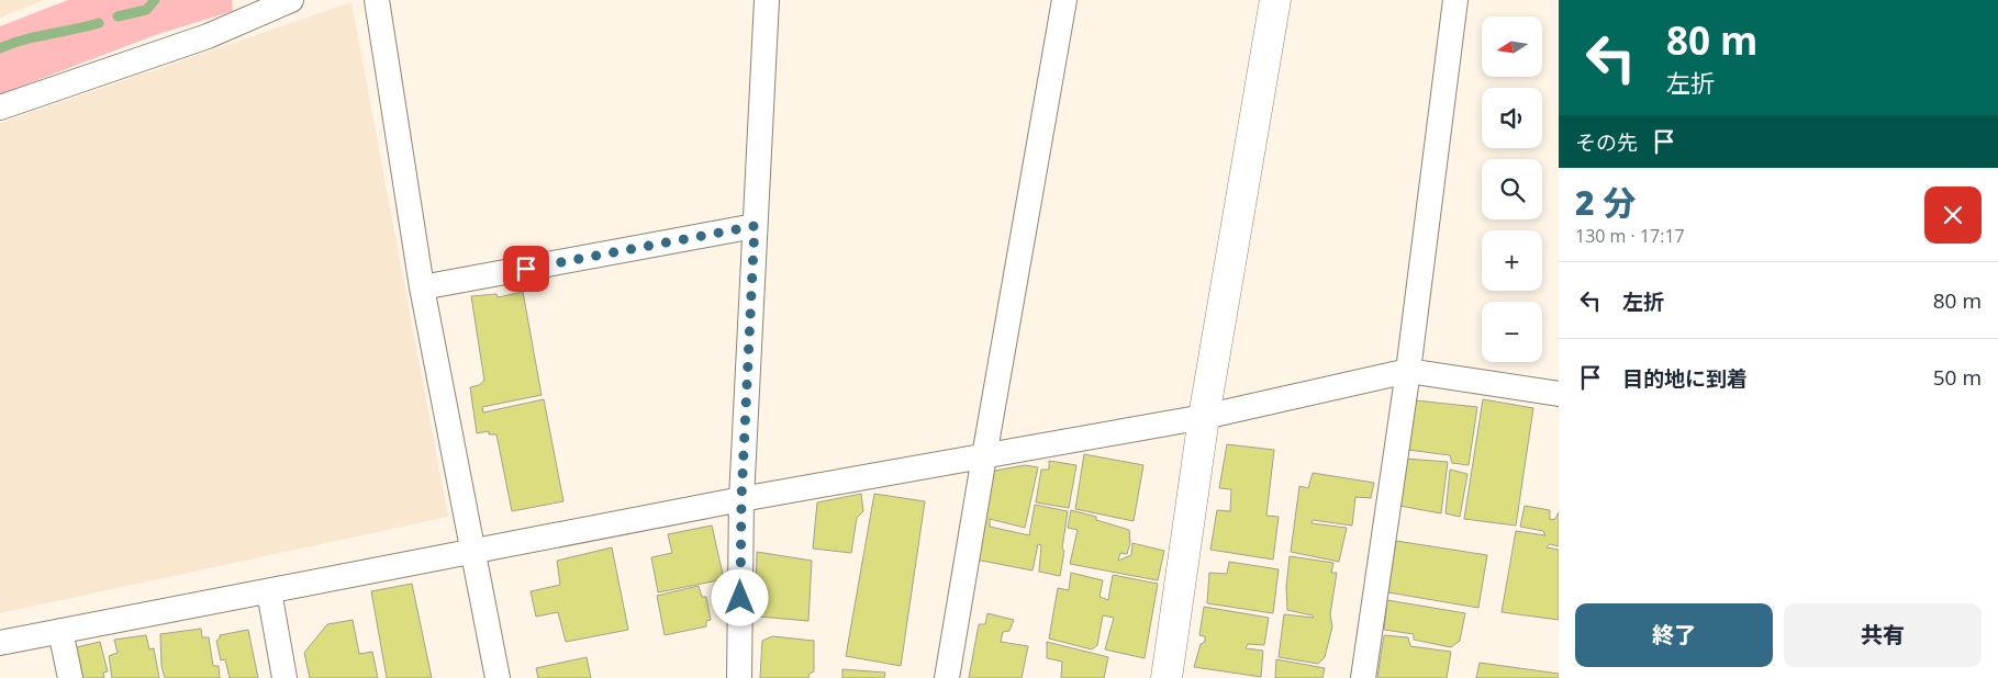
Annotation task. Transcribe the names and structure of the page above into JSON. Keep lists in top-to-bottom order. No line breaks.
{"north":"left","page":{"turn":["80 m","左折"],"map_buttons":["+","−"],"then":"その先","heading":["2 分","130 m · 17:17"],"list":[{"name":"左折","value":"80 m"},{"name":"目的地に到着","value":"50 m"}],"buttons":["終了","共有"]}}
